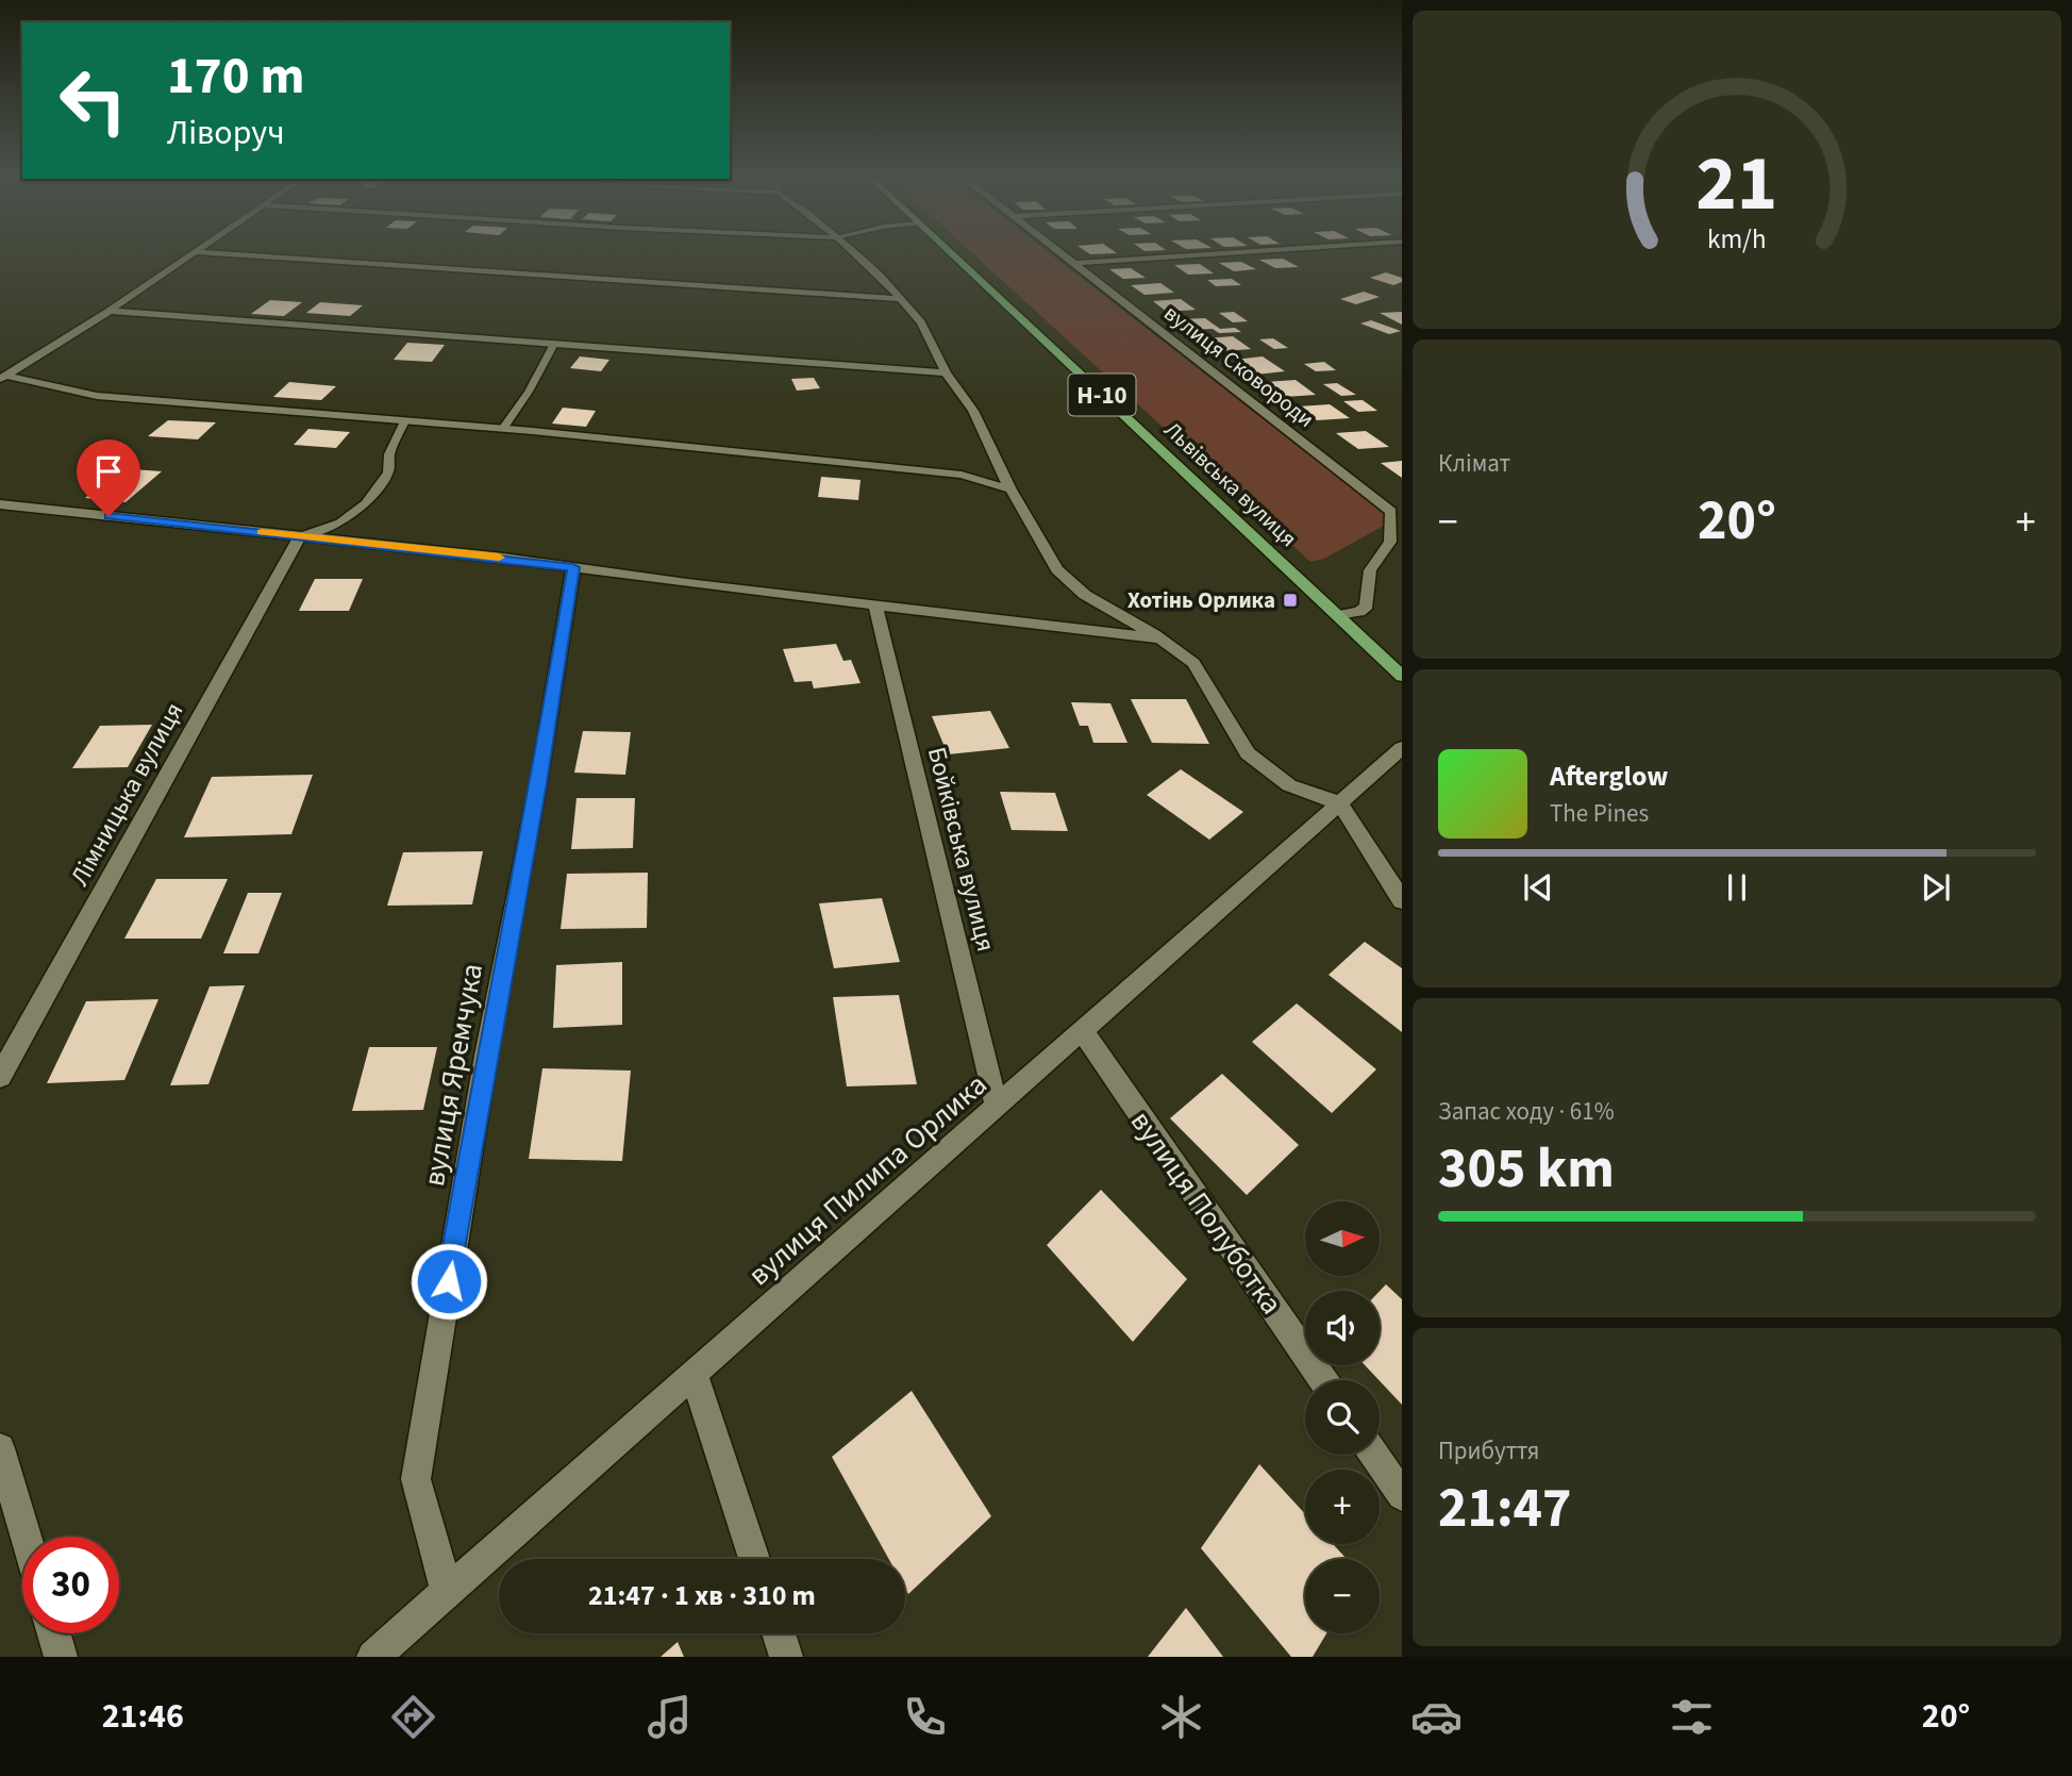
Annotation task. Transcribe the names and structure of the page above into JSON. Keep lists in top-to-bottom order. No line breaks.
{"streets":{"main road":["Н-10","Львівська вулиця"],"street":["вулиця Сковороди","Лімницька вулиця","Бойківська вулиця","вулиця Яремчука","вулиця Пилипа Орлика","вулиця Полуботка"]},"crossings":[["вулиця Сковороди","Львівська вулиця"],["Бойківська вулиця","вулиця Пилипа Орлика"],["вулиця Яремчука","вулиця Пилипа Орлика"],["вулиця Пилипа Орлика","вулиця Полуботка"]],"places":{"transit":["Хотінь Орлика"]},"north":"right","page":{"turn":["170 m","Ліворуч"],"tile":["Клімат",["Запас ходу · 61%","305 km"],["Прибуття","21:47"]],"heat":["−","20°","+"],"song":["Afterglow","The Pines"],"map_buttons":["+","−"],"limit":"30","trip":"21:47 · 1 хв · 310 m","tabs":["21:46","20°"],"gauge":["21","km/h"]}}
